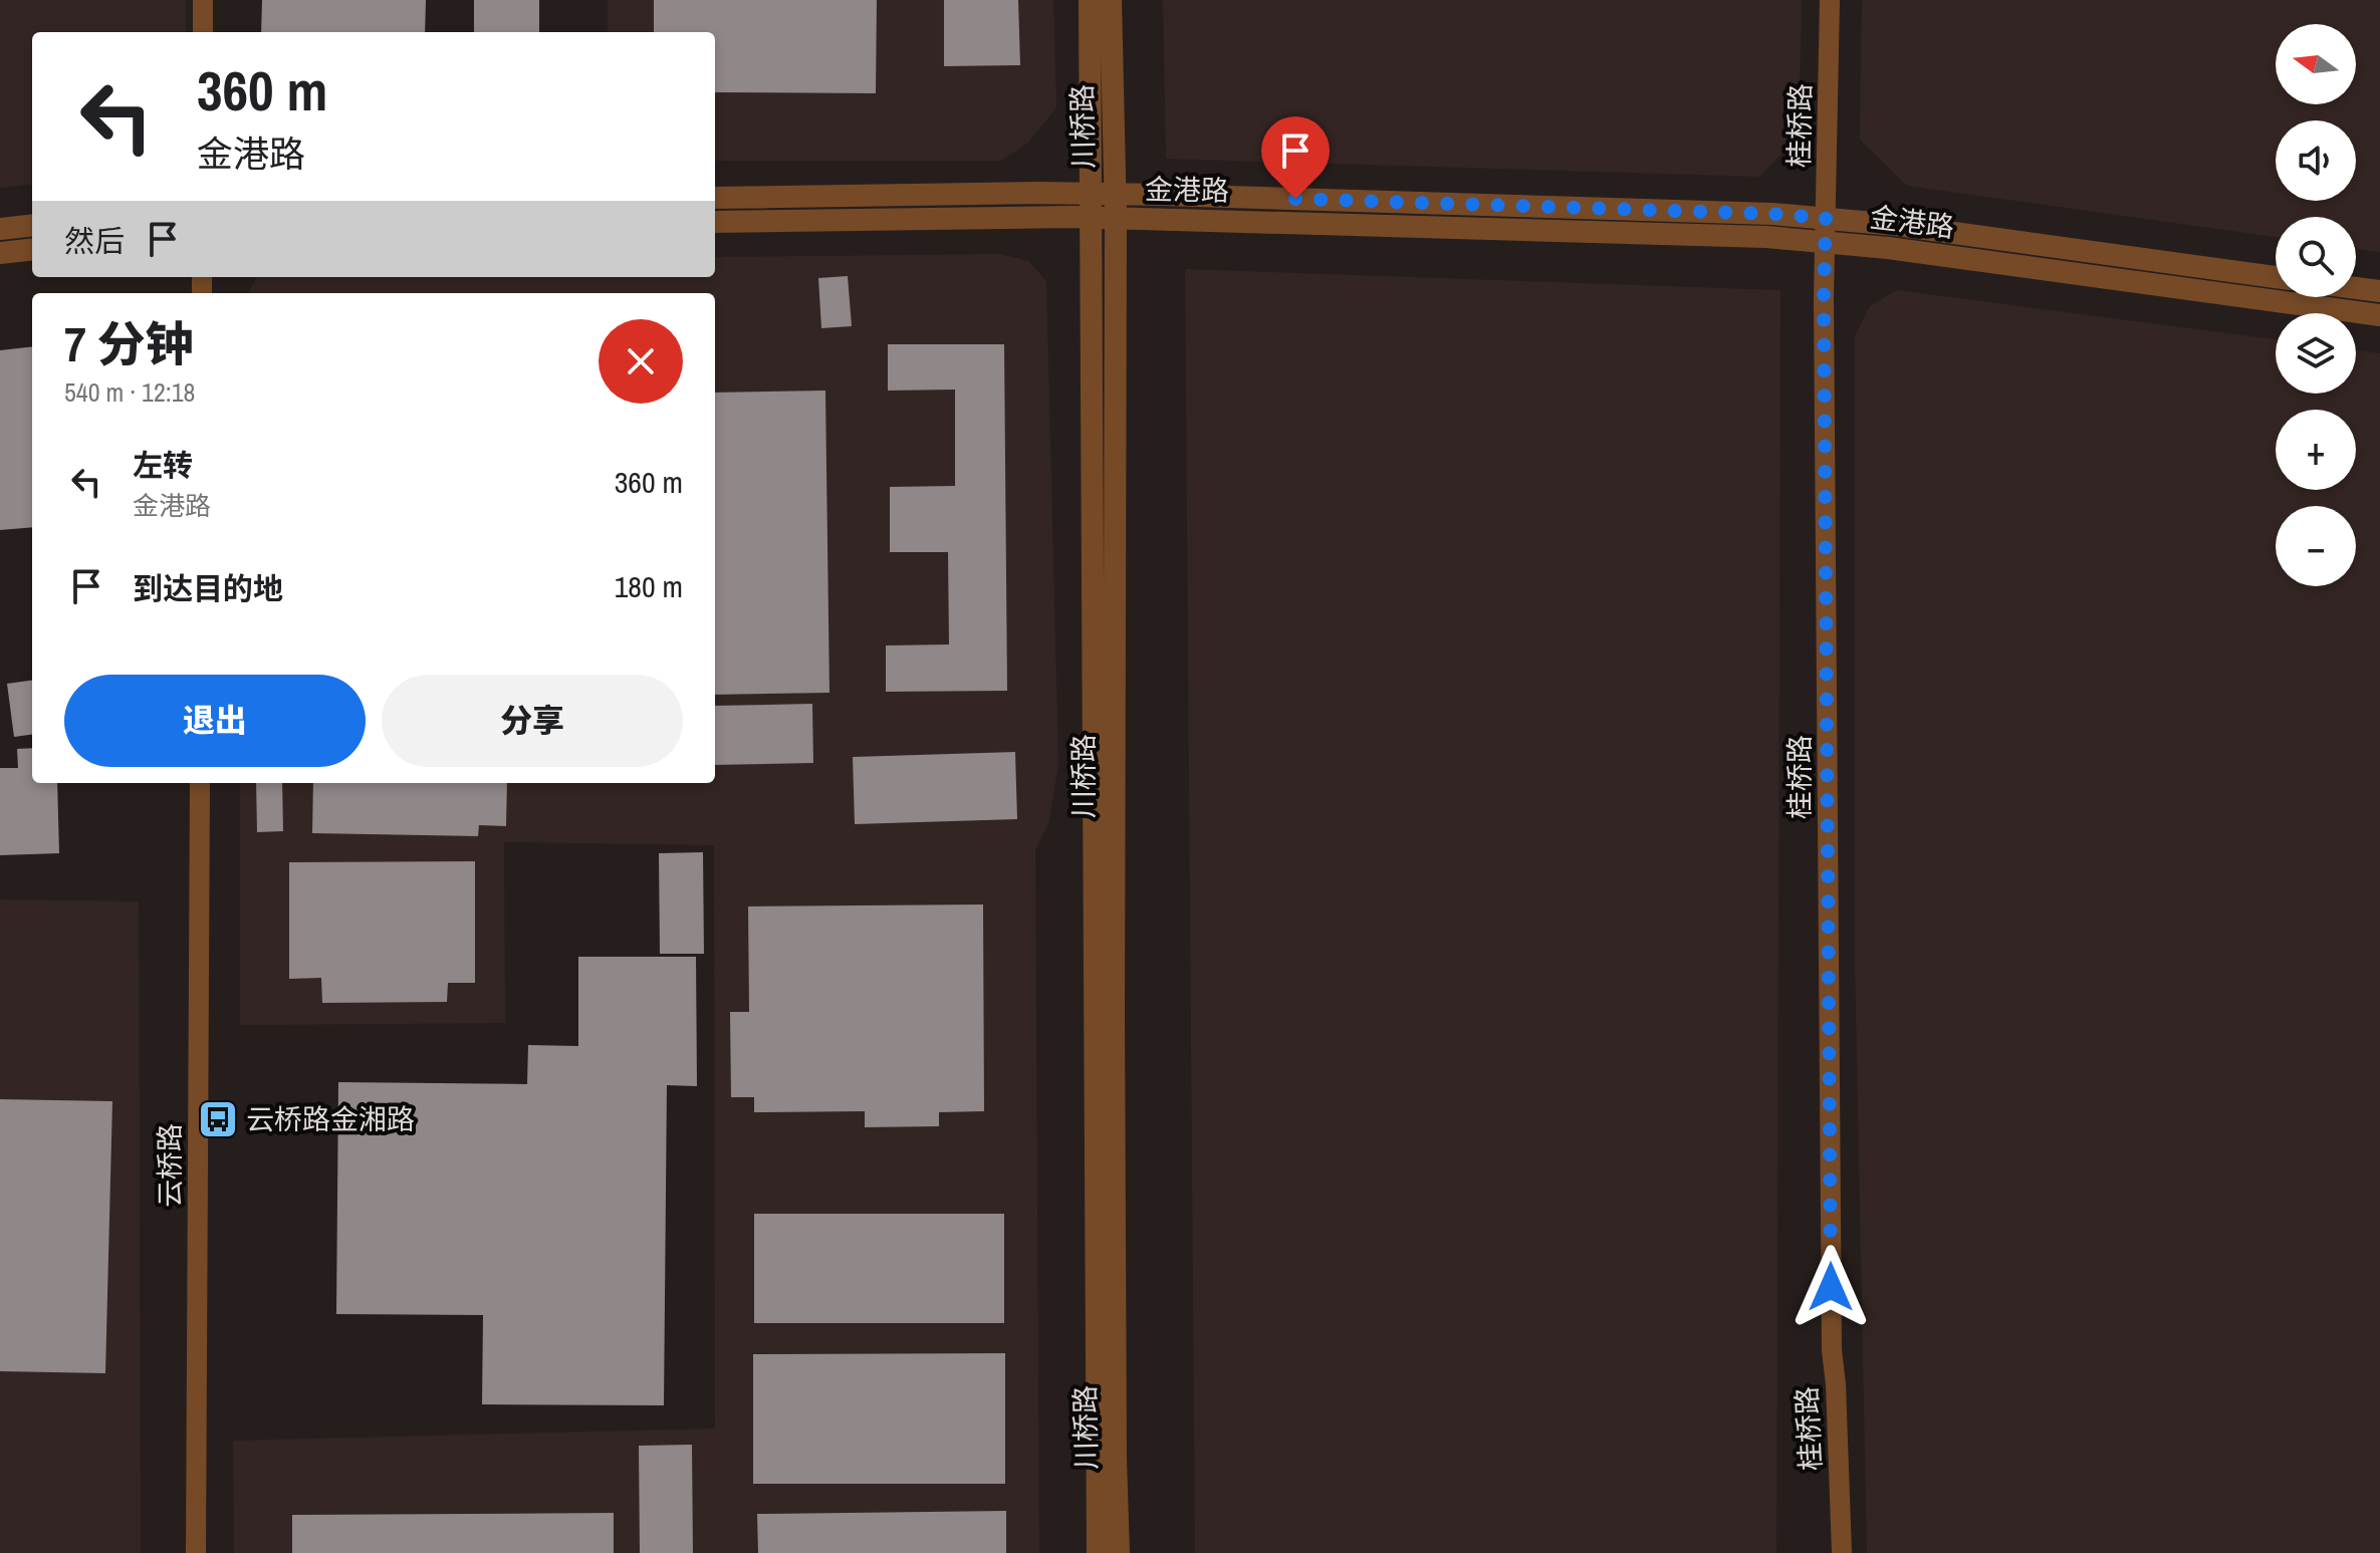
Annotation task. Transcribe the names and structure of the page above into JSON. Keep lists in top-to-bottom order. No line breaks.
{"streets":{"street":["桂桥路","川桥路","金港路","云桥路"]},"crossings":[["桂桥路","金港路"],["川桥路","金港路"]],"places":{"bus stop":["云桥路金湘路"]},"north":"left","page":{"map_buttons":["+","−"],"turn":["360 m","金港路"],"then":"然后","heading":["7 分钟","540 m · 12:18"],"list":[{"name":"左转","note":"金港路","value":"360 m"},{"name":"到达目的地","value":"180 m"}],"buttons":["退出","分享"]}}
